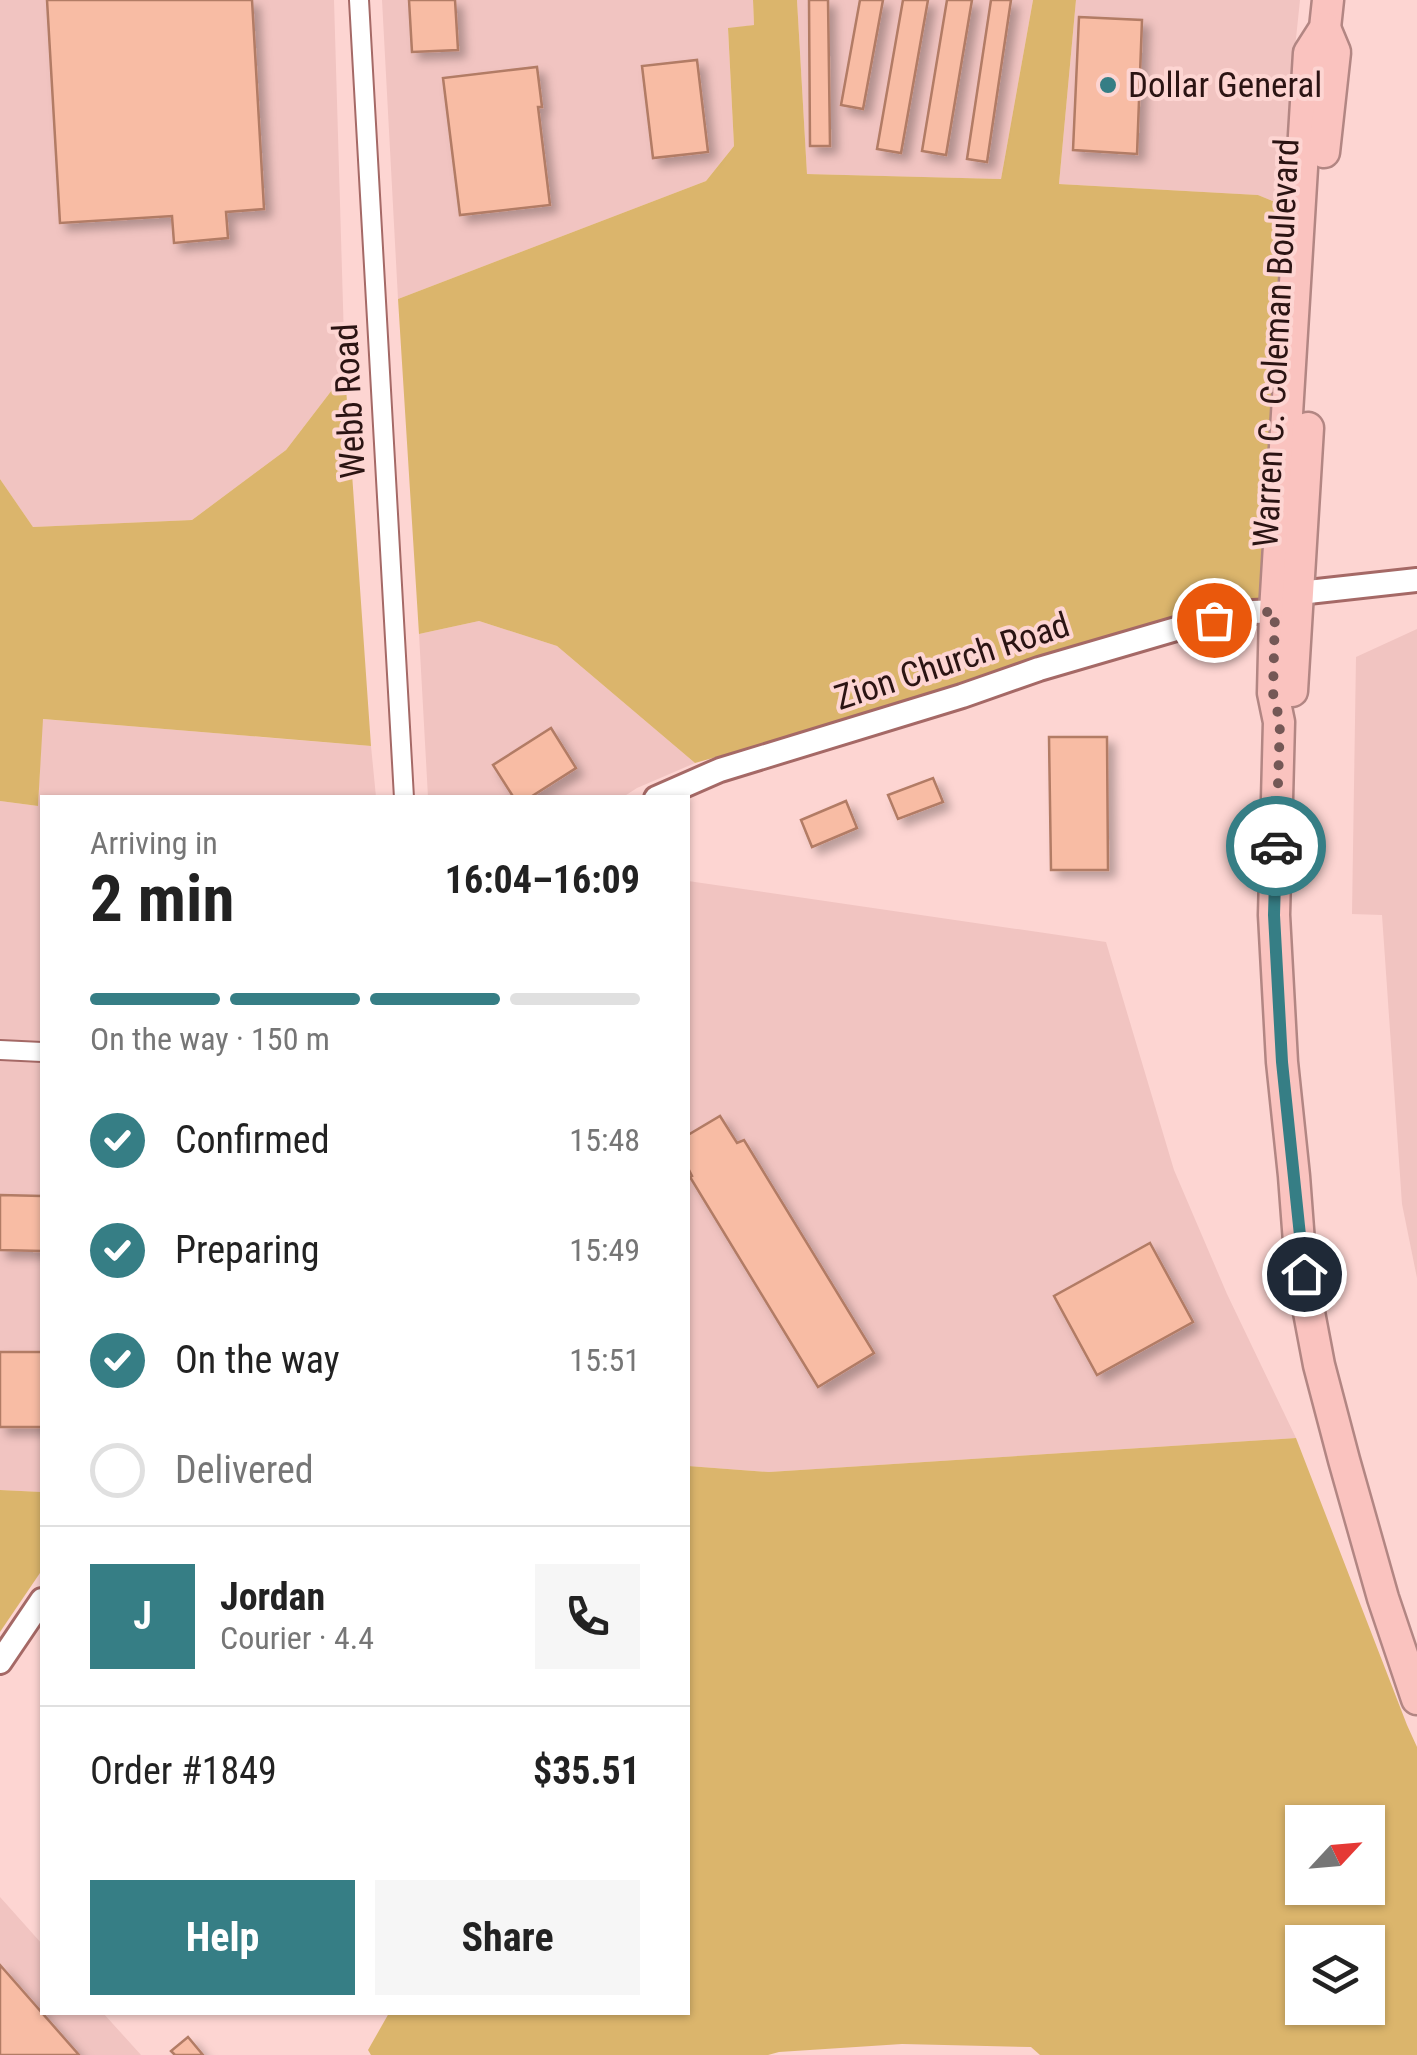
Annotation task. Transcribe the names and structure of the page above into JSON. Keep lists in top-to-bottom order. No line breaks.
{"streets":{"highway":["Warren C. Coleman Boulevard"],"street":["Webb Road","Zion Church Road"]},"crossings":[["Warren C. Coleman Boulevard","Zion Church Road"]],"places":["Dollar General"],"north":"top right","page":{"heading":["2 min","Arriving in","16:04–16:09"],"panel":["Jordan","Courier · 4.4","Order #1849","$35.51"],"bar":"On the way · 150 m","list":[["Confirmed","15:48"],["Preparing","15:49"],["On the way","15:51"],"Delivered"],"round":"J","buttons":["Help","Share"]}}
